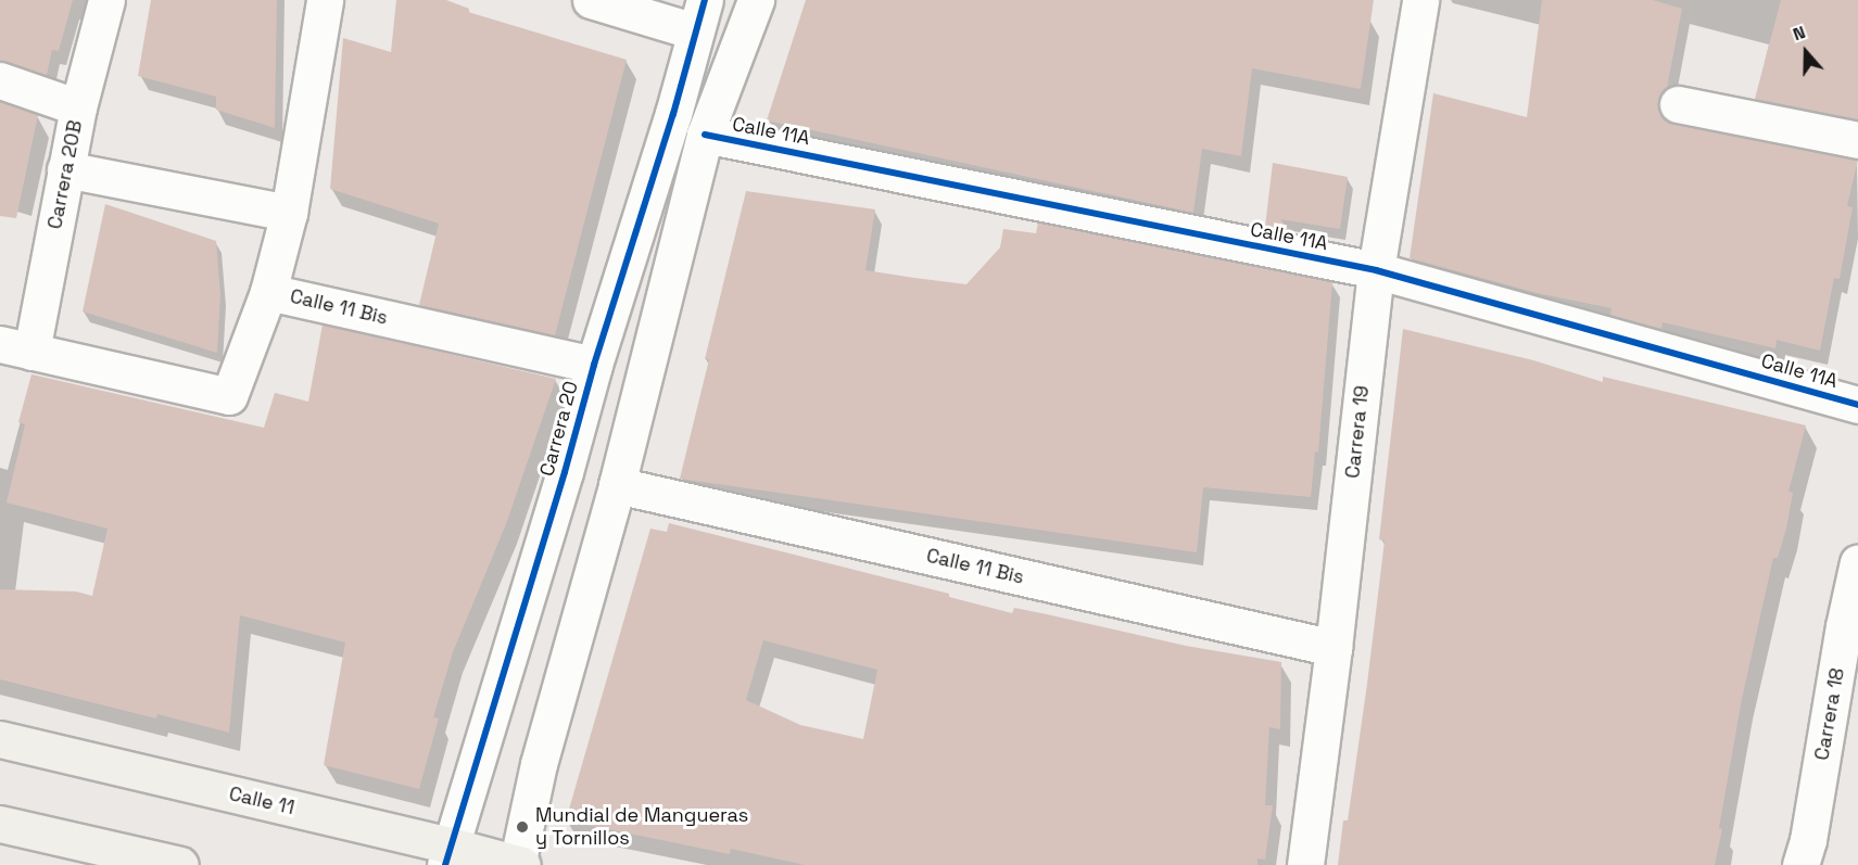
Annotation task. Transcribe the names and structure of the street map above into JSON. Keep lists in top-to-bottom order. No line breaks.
{"streets":{"main road":["Calle 11"],"street":["Calle 11A","Carrera 20B","Calle 11 Bis","Carrera 20","Carrera 19","Carrera 18"]},"crossings":[["Calle 11A","Carrera 19"],["Carrera 20B","Calle 11 Bis"],["Calle 11 Bis","Carrera 20"],["Calle 11 Bis","Carrera 19"],["Carrera 20","Calle 11"]],"places":["Mundial de Mangueras y Tornillos"],"north":"top"}
